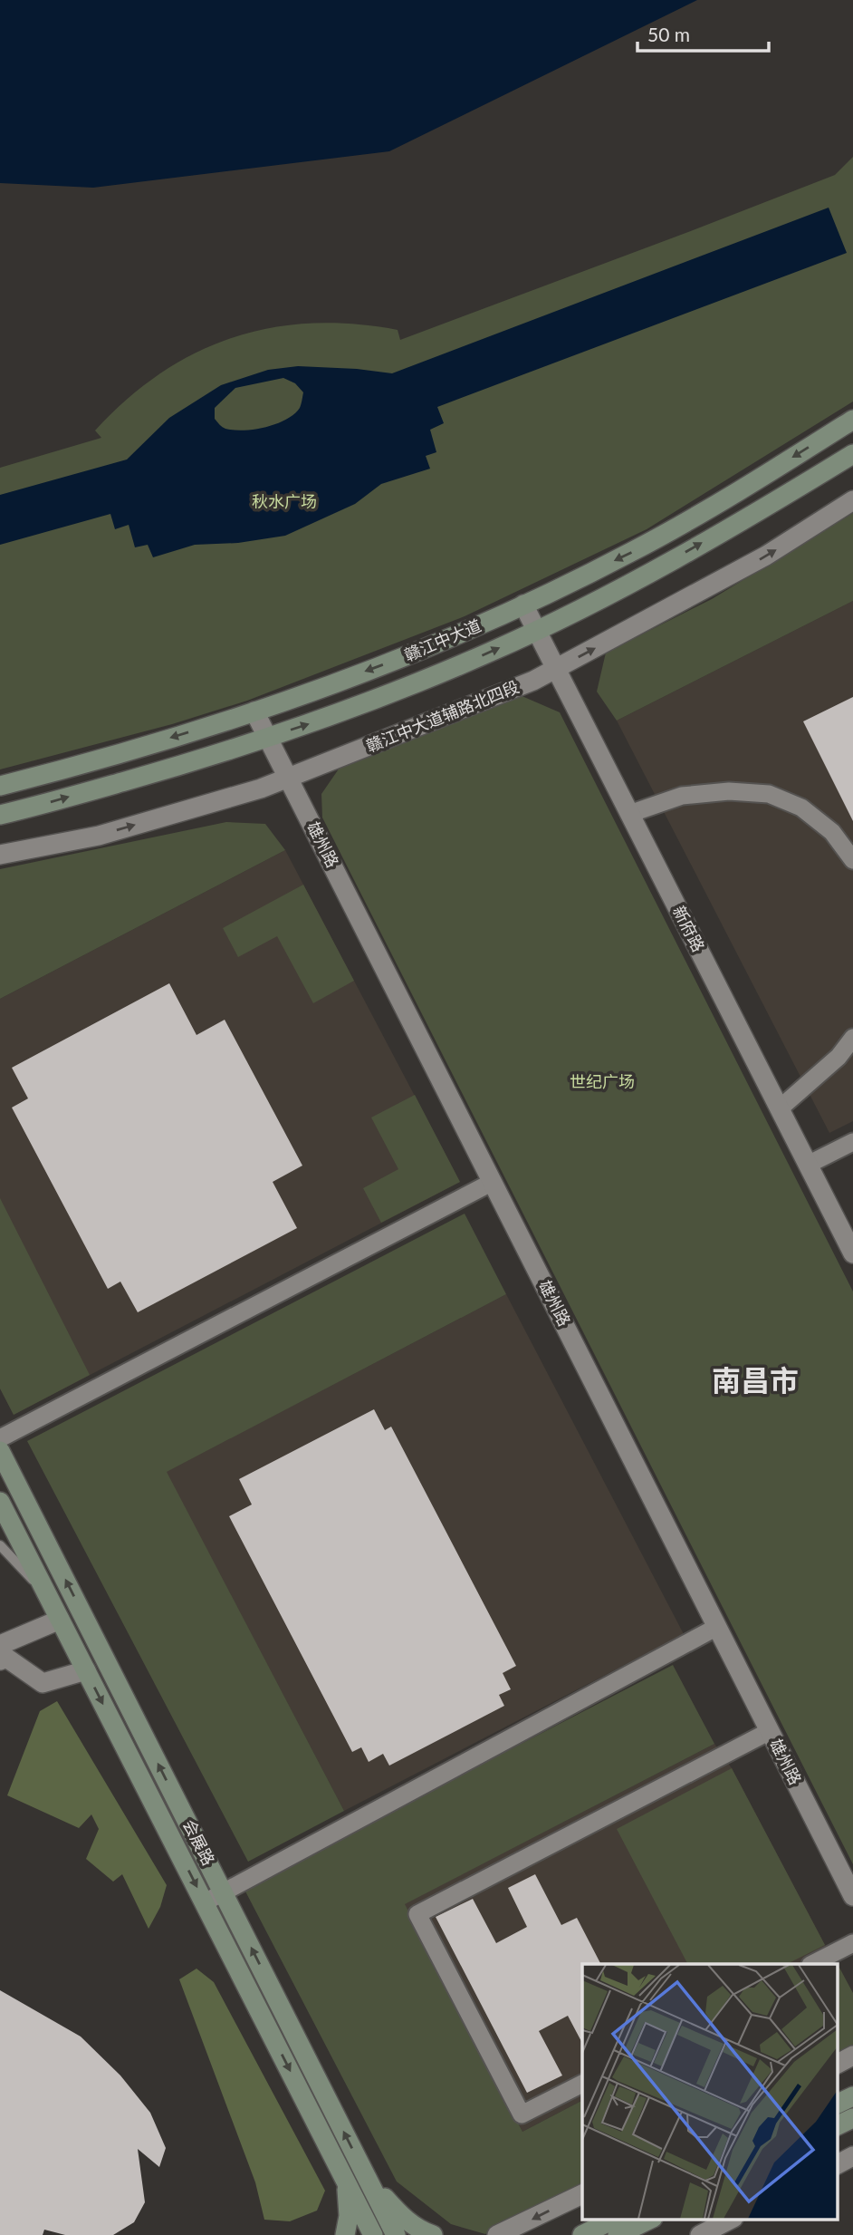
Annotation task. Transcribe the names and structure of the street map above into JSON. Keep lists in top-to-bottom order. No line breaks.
{"streets":{"main road":["赣江中大道","会展路"],"street":["赣江中大道辅路北四段","雄州路","新府路"]},"crossings":[["赣江中大道","雄州路"],["赣江中大道","新府路"],["赣江中大道辅路北四段","雄州路"],["赣江中大道辅路北四段","新府路"]],"one_way":["赣江中大道辅路北四段"],"districts":["南昌市"],"parks":["秋水广场","世纪广场"],"scale_bar":"50 m"}
